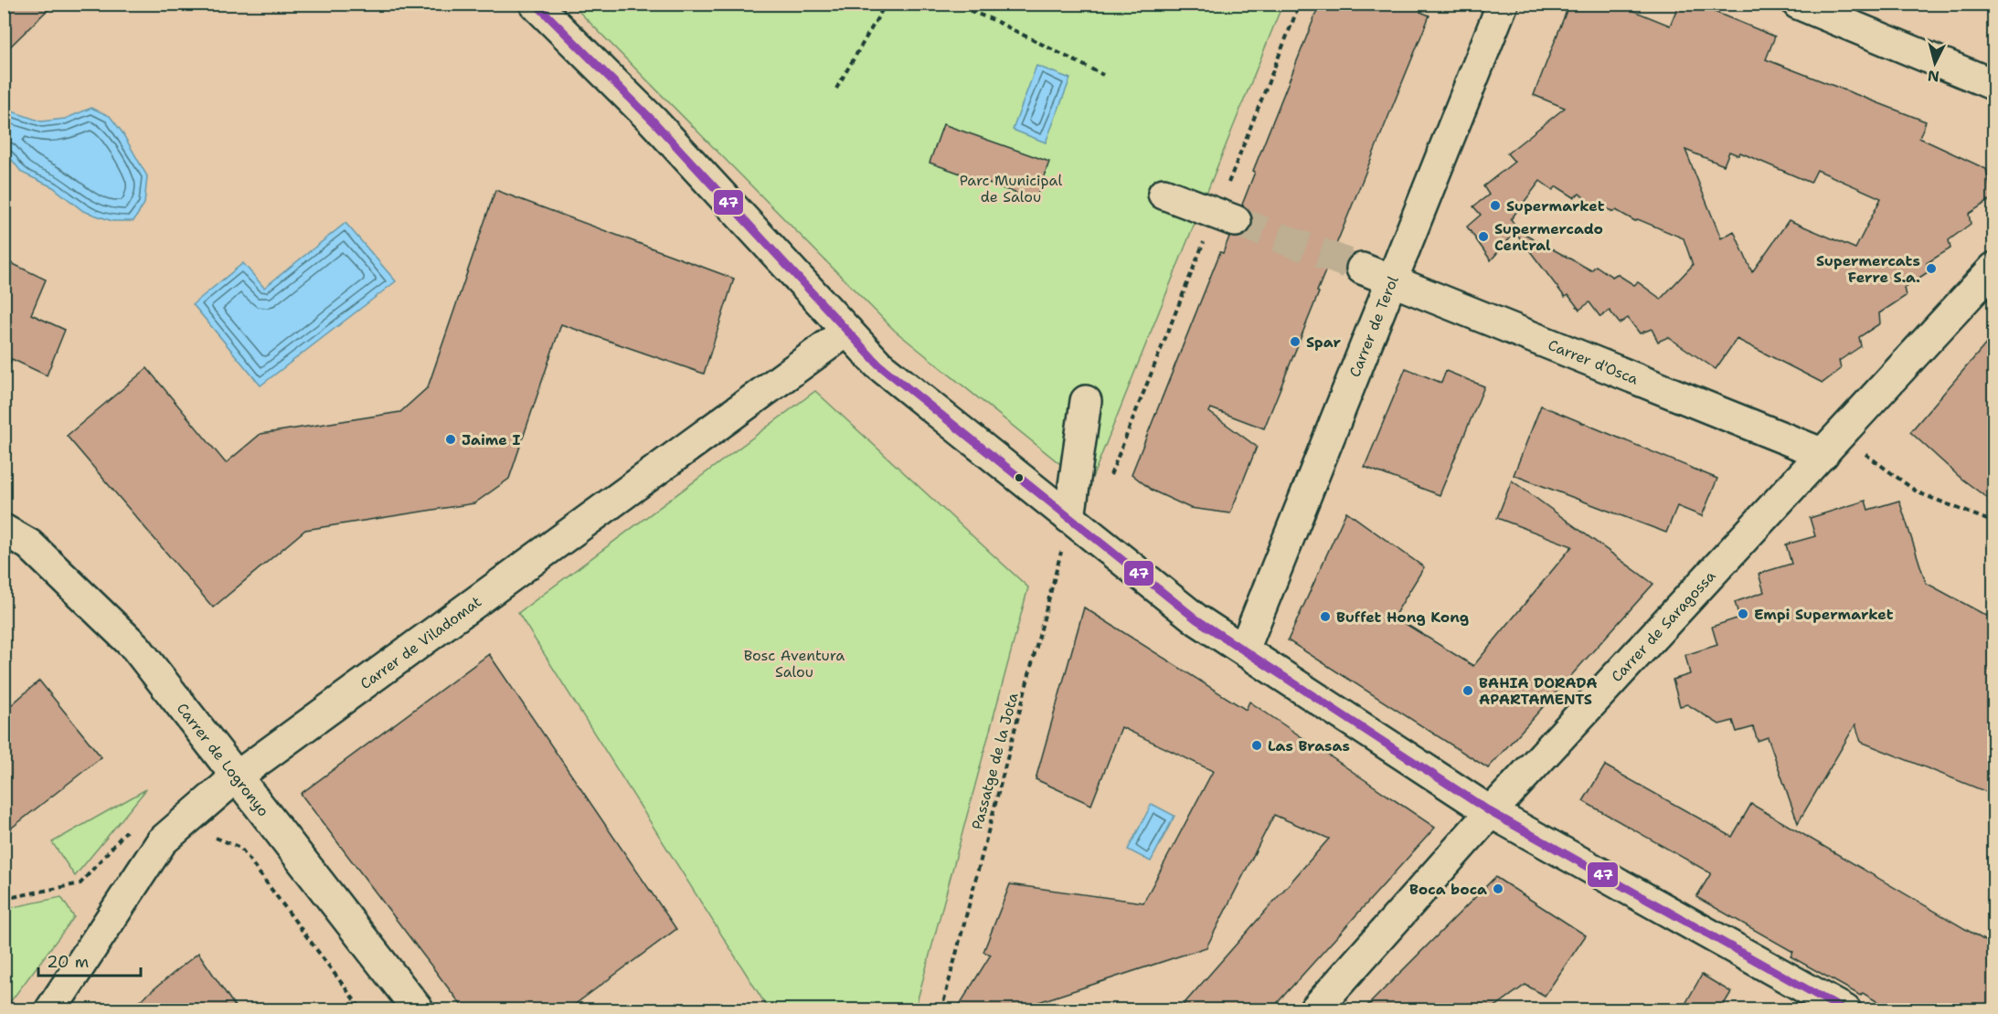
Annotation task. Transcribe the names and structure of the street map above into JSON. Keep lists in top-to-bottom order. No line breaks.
{"streets":{"street":["Carrer de Terol","Carrer d'Osca","Carrer de Saragossa","Carrer de Viladomat","Carrer de Logronyo"],"path":["Passatge de la Jota"]},"crossings":[["Carrer de Terol","Carrer d'Osca"],["Carrer d'Osca","Carrer de Saragossa"],["Carrer de Viladomat","Carrer de Logronyo"]],"parks":["Parc Municipal de Salou","Bosc Aventura Salou"],"places":["Supermarket","Supermercado Central","Supermercats Ferre S.a.","Spar","Jaime I","Empi Supermarket","Buffet Hong Kong","BAHIA DORADA APARTAMENTS","Las Brasas","Boca boca"],"lines":["transit line 47"],"scale_bar":"20 m","north":"bottom"}
